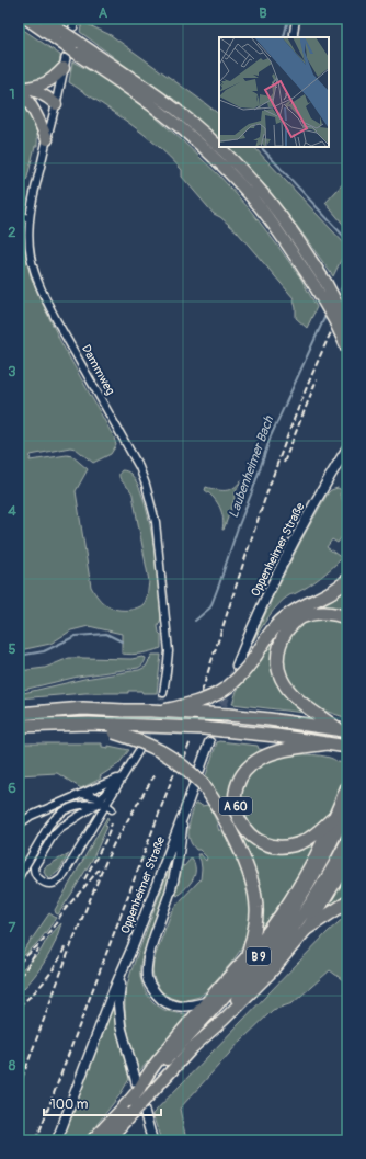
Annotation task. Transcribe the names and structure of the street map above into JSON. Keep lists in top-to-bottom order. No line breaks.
{"streets":{"highway":["A 60","B 9"],"main road":["Oppenheimer Straße"],"street":["Dammweg"]},"crossings":[["A 60","B 9"]],"water":["Laubenheimer Bach"],"scale_bar":"100 m","grid":{"columns":["A","B"],"rows":["1","2","3","4","5","6","7","8"]}}
